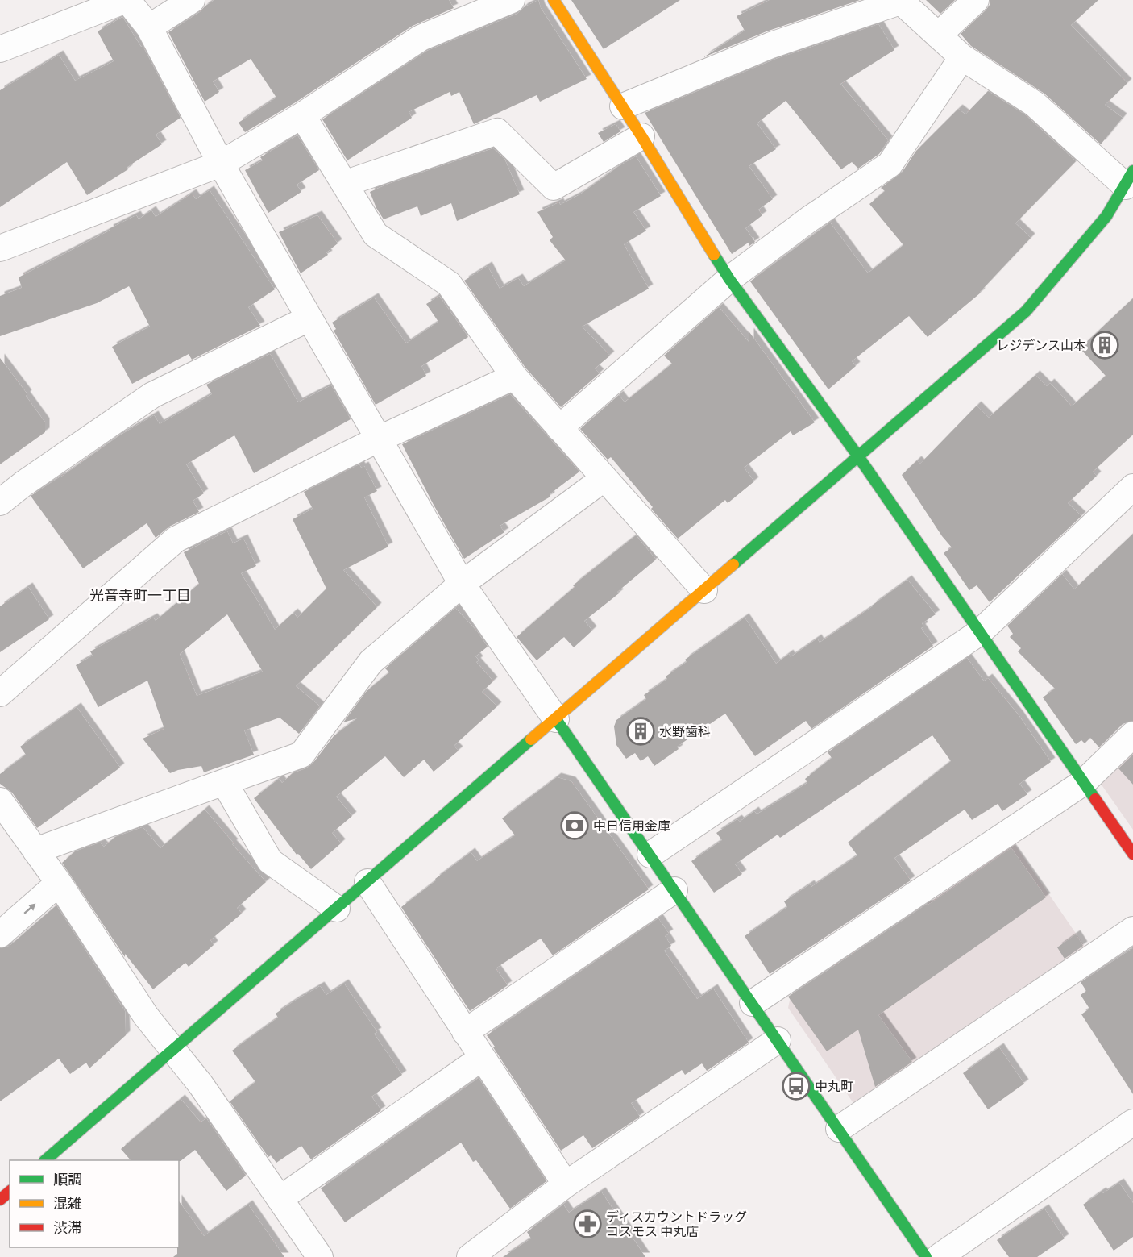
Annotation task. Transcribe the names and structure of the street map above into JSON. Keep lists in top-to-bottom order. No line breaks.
{"districts":["光音寺町一丁目"],"places":{"building":["レジデンス山本","水野歯科"],"bank":["中日信用金庫"],"bus stop":["中丸町"],"pharmacy":["ディスカウントドラッグ コスモス 中丸店"]},"legend":["順調","混雑","渋滞"]}
